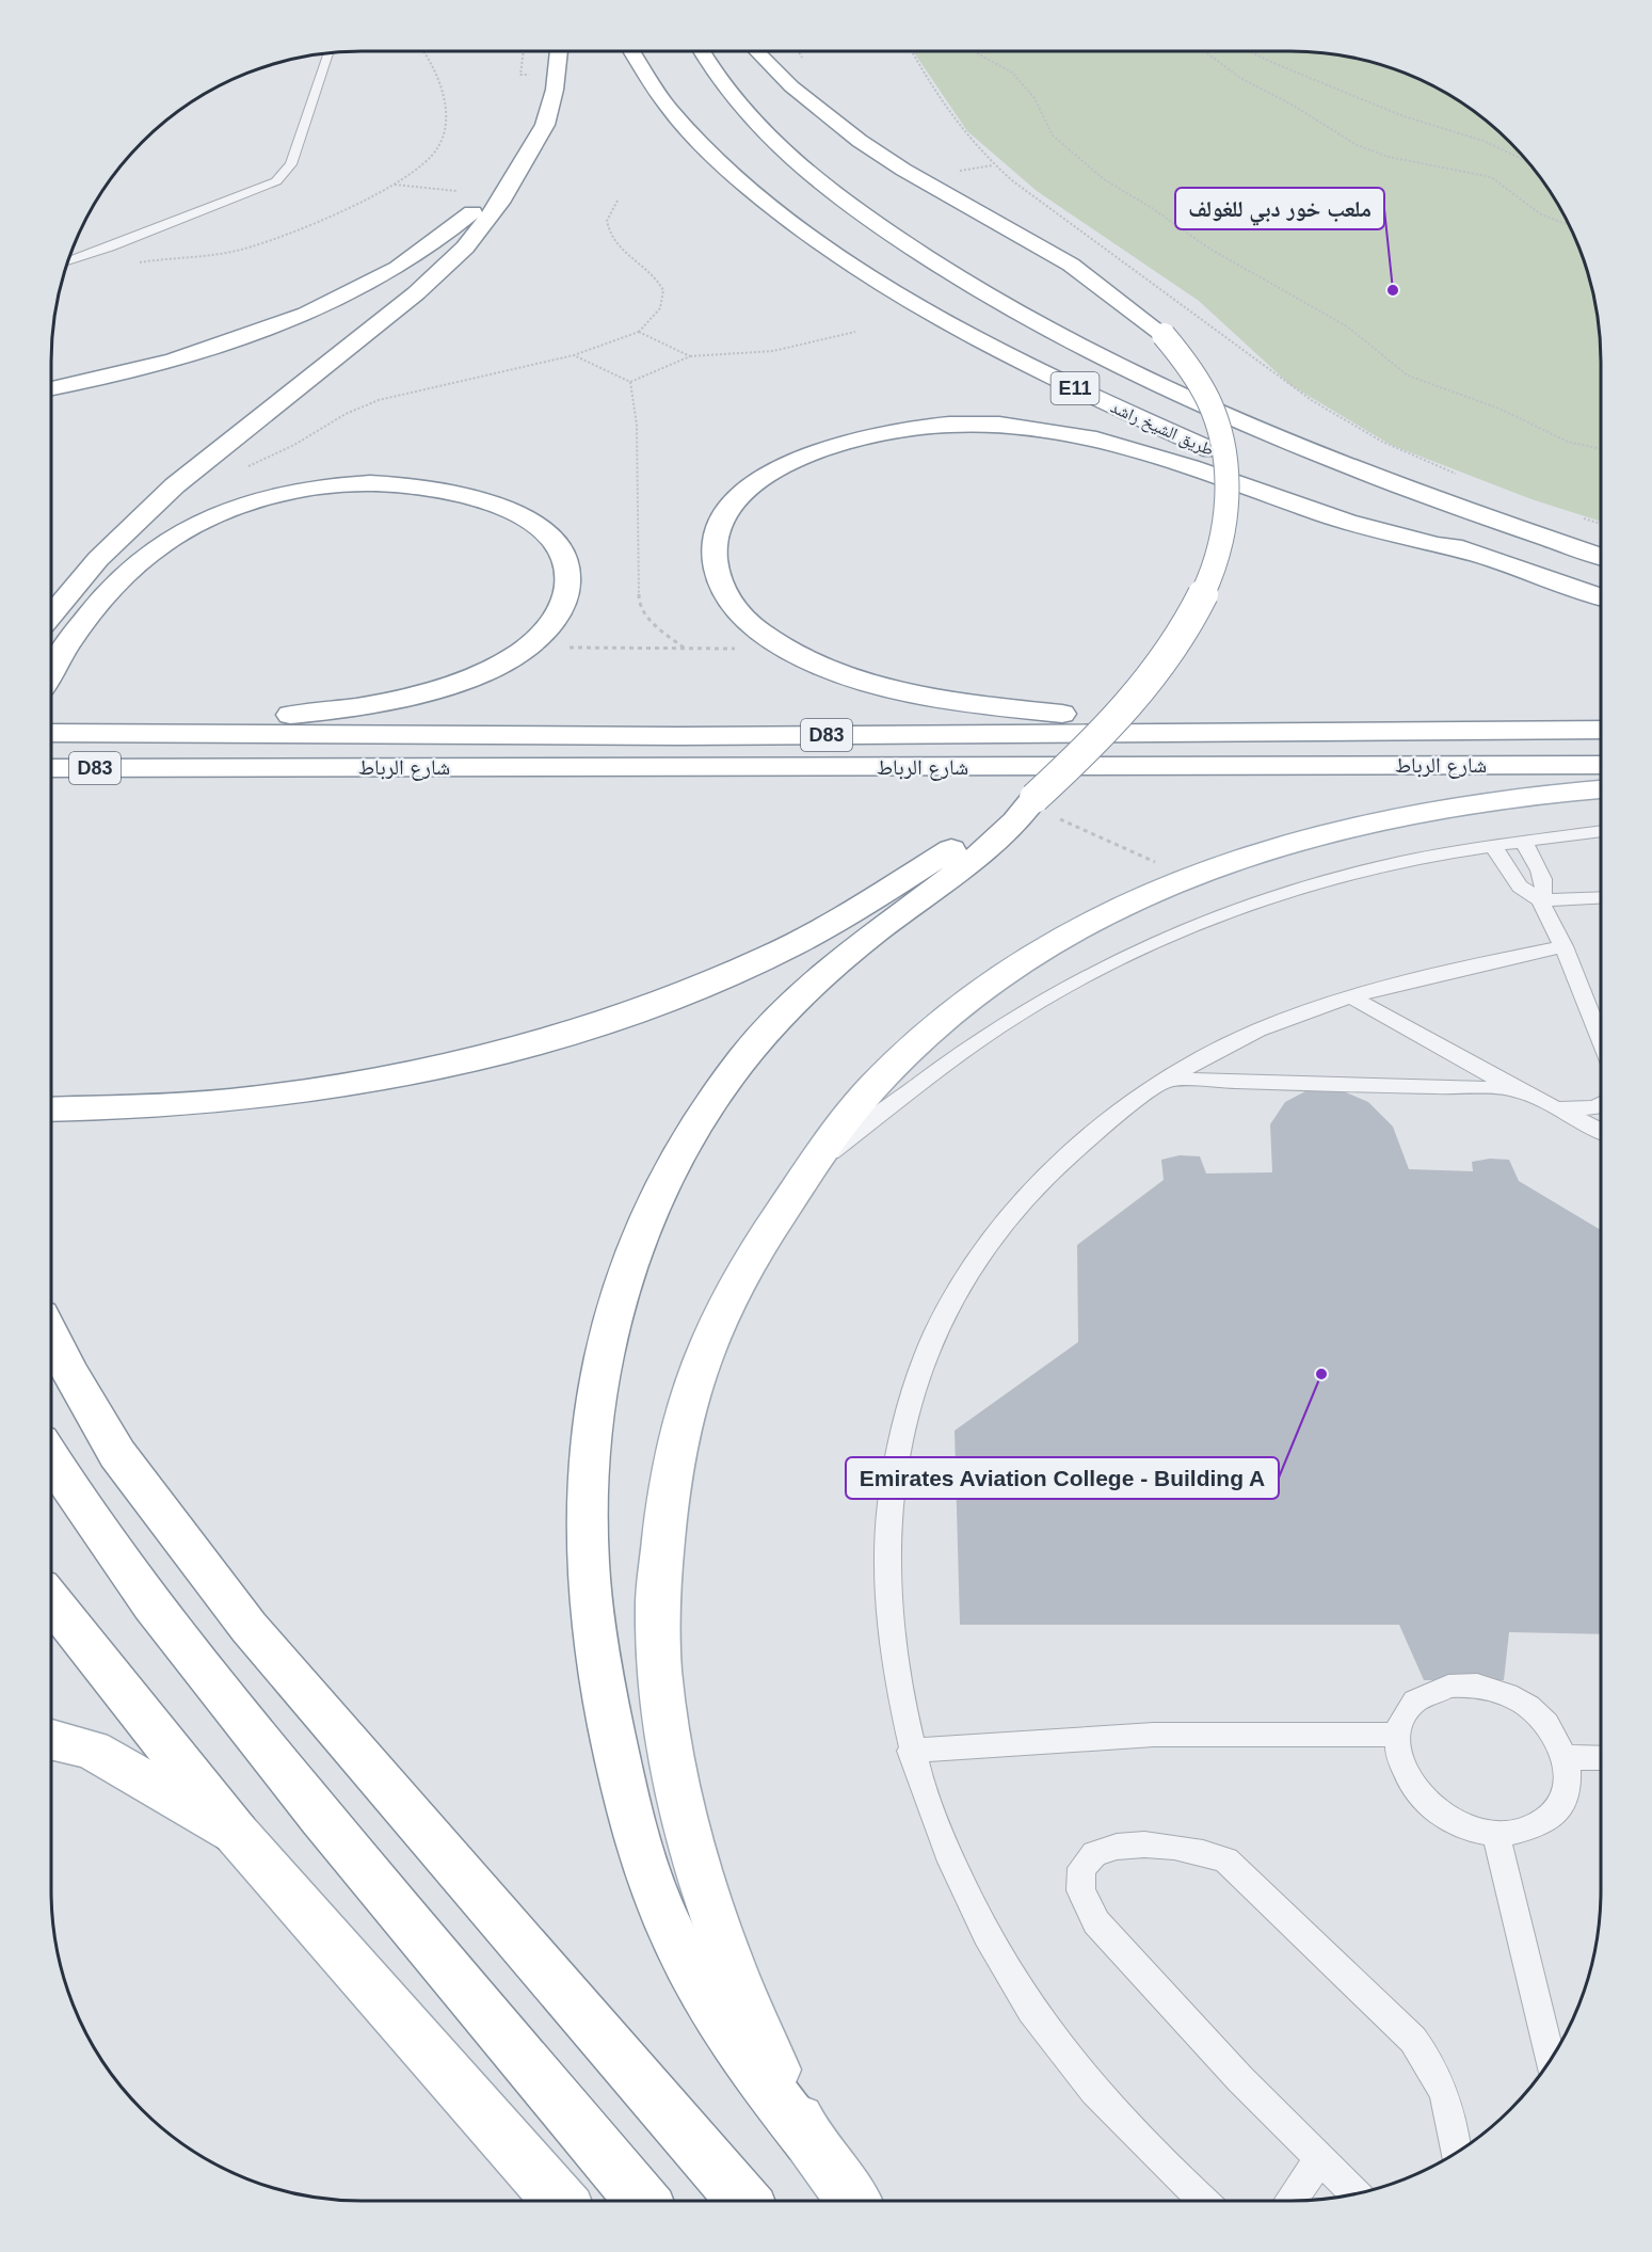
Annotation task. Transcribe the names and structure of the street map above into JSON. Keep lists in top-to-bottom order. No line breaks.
{"streets":{"main road":["E11","طريق الشيخ راشد","D83","شارع الرباط"]},"places":["ملعب خور دبي للغولف","Emirates Aviation College - Building A"]}
